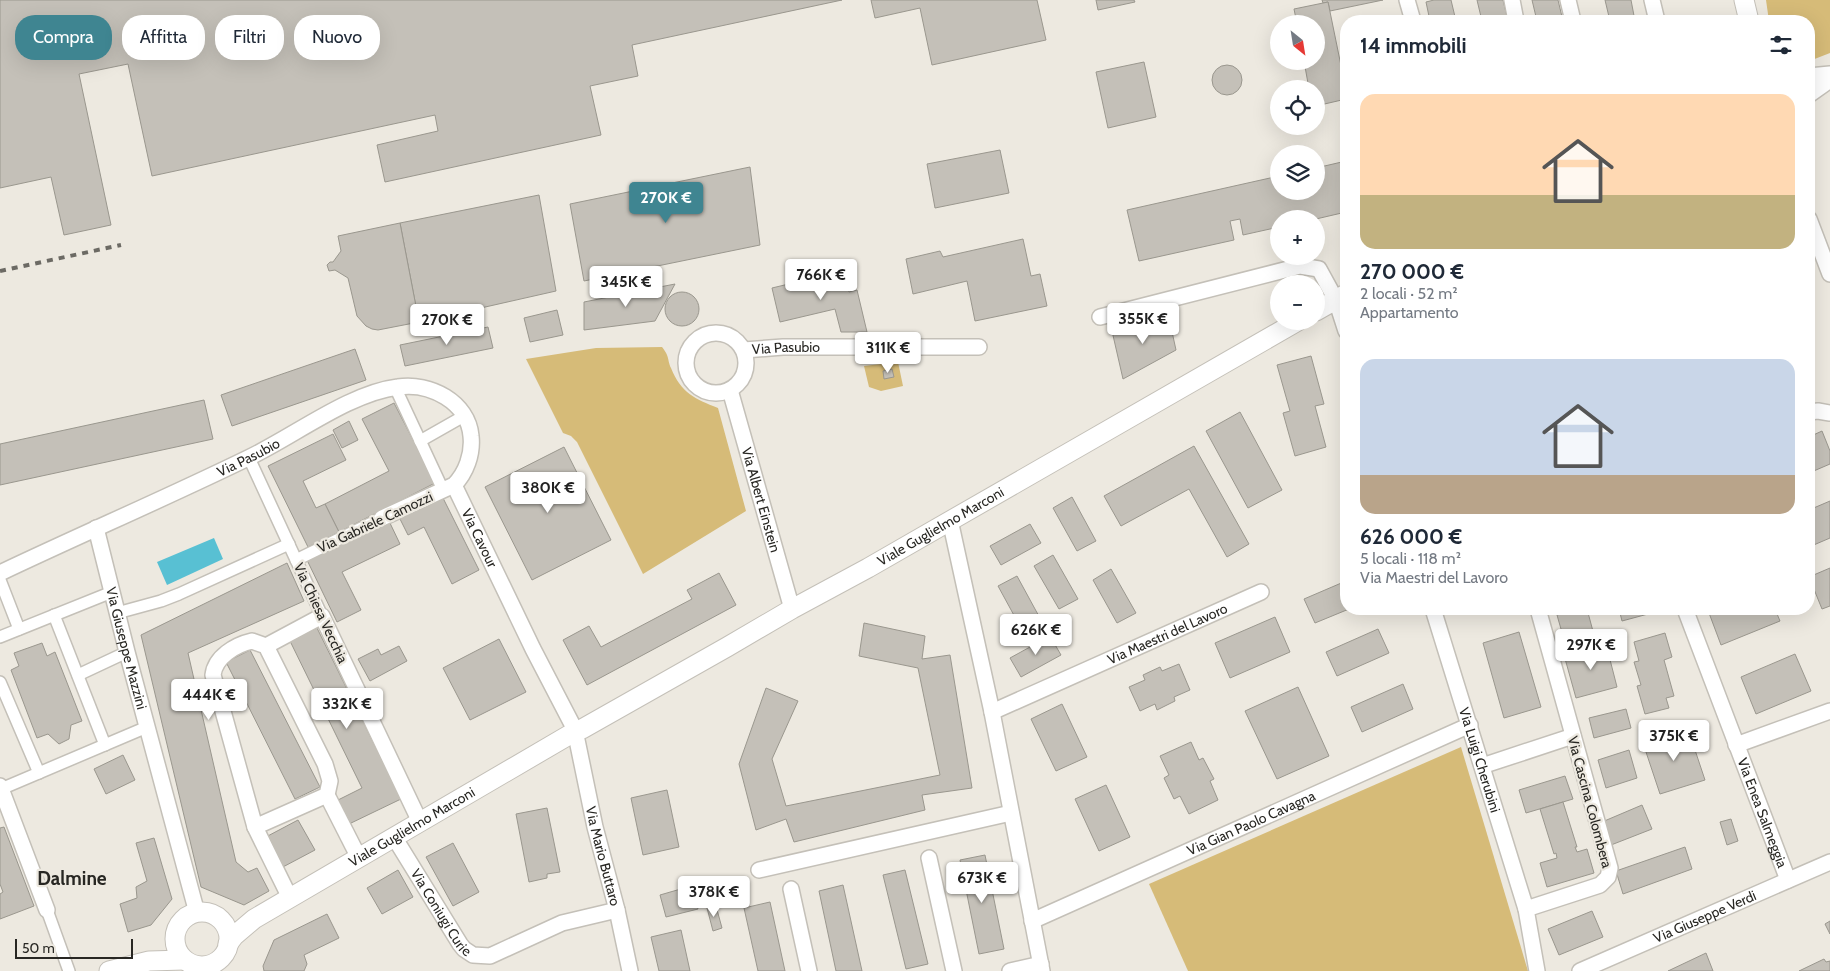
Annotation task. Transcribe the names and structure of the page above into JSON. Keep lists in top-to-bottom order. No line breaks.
{"streets":{"street":["Via Pasubio","Via Albert Einstein","Via Gabriele Camozzi","Viale Guglielmo Marconi","Via Cavour","Via Chiesa Vecchia","Via Maestri del Lavoro","Via Giuseppe Mazzini","Via Luigi Cherubini","Via Cascina Colombera","Via Enea Salmeggia","Via Gian Paolo Cavagna","Via Mario Buttaro","Via Coniugi Curie","Via Giuseppe Verdi"]},"crossings":[["Via Pasubio","Via Albert Einstein"],["Via Pasubio","Via Chiesa Vecchia"],["Via Pasubio","Via Giuseppe Mazzini"],["Via Albert Einstein","Viale Guglielmo Marconi"],["Via Gabriele Camozzi","Via Cavour"],["Via Gabriele Camozzi","Via Chiesa Vecchia"],["Viale Guglielmo Marconi","Via Cavour"],["Viale Guglielmo Marconi","Via Chiesa Vecchia"],["Viale Guglielmo Marconi","Via Giuseppe Mazzini"],["Viale Guglielmo Marconi","Via Mario Buttaro"],["Viale Guglielmo Marconi","Via Coniugi Curie"],["Via Cavour","Via Mario Buttaro"],["Via Luigi Cherubini","Via Cascina Colombera"],["Via Luigi Cherubini","Via Gian Paolo Cavagna"],["Via Enea Salmeggia","Via Giuseppe Verdi"],["Via Mario Buttaro","Via Coniugi Curie"]],"districts":["Dalmine"],"scale_bar":"50 m","north":"bottom right","page":{"map_buttons":["+","−"],"chip":["Compra","Affitta","Filtri","Nuovo"],"heading":"14 immobili","list":[{"name":"270 000 €","note":"2 locali · 52 m² · Appartamento"},{"name":"626 000 €","note":"5 locali · 118 m² · Via Maestri del Lavoro"}],"price":["270K €","766K €","345K €","355K €","270K €","311K €","380K €","626K €","297K €","444K €","332K €","375K €","673K €","378K €"],"scale":"50 m"}}
